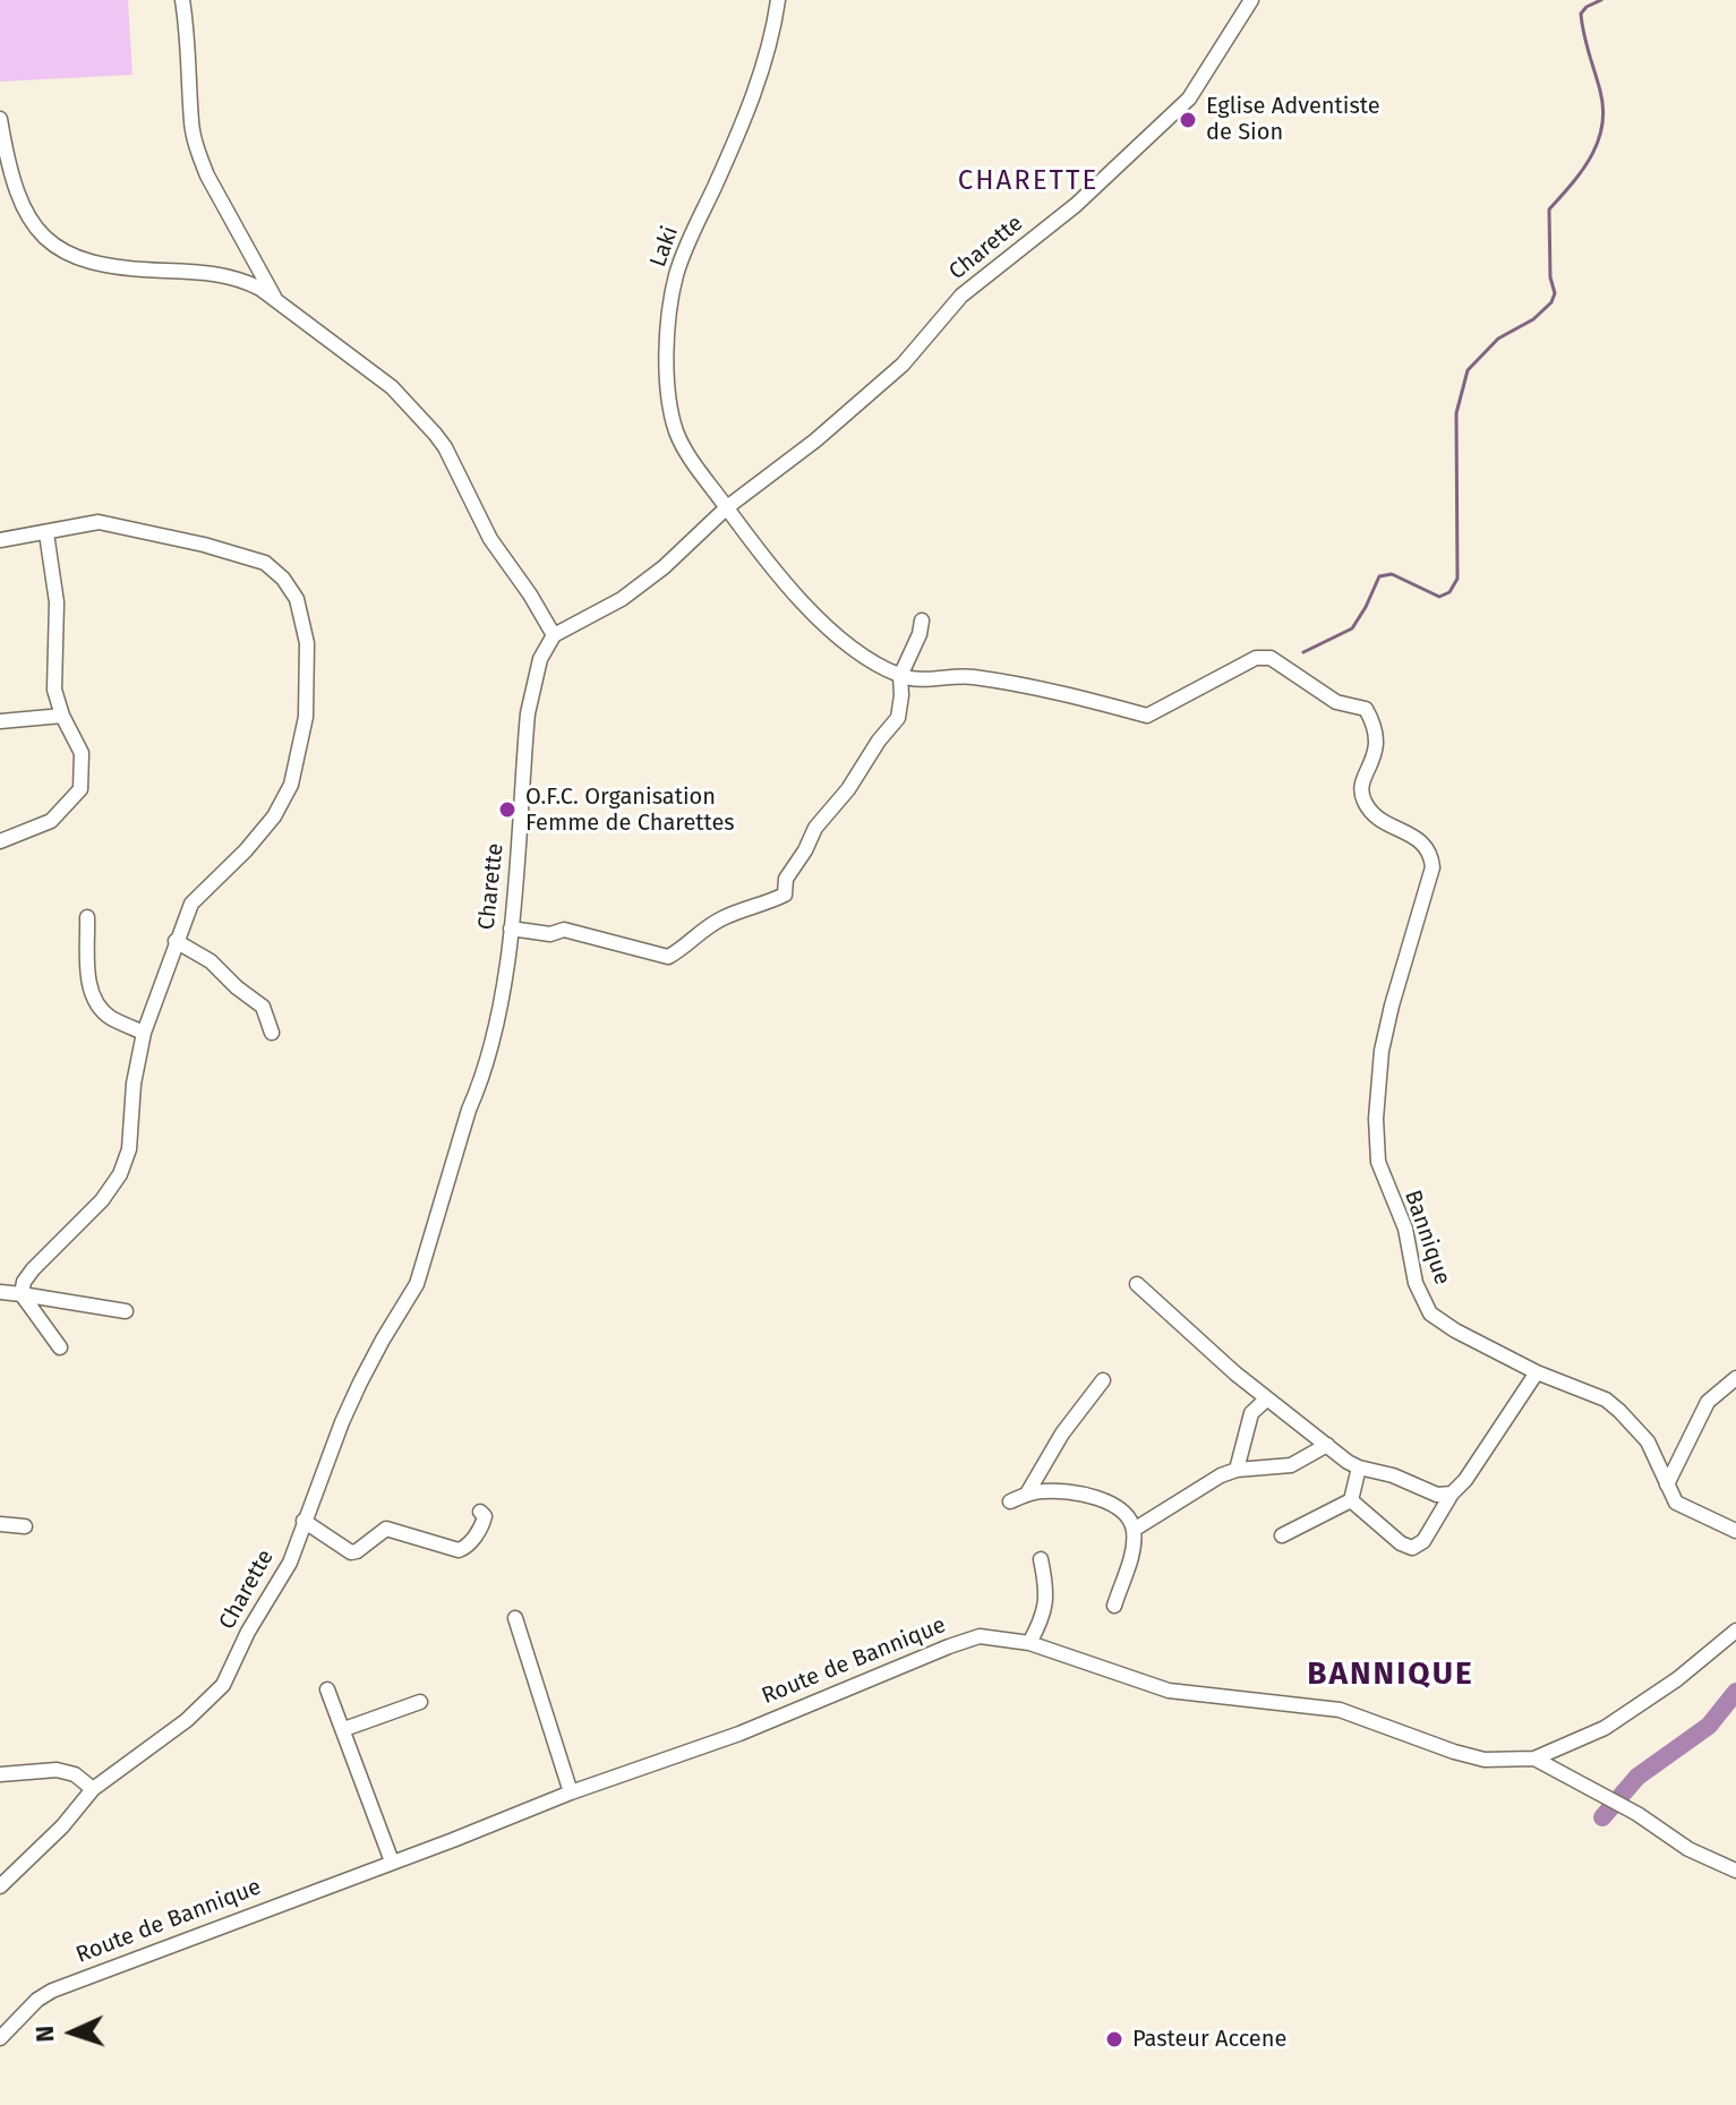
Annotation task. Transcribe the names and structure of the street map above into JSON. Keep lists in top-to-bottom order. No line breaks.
{"streets":{"street":["Laki","Charette","Bannique","Route de Bannique"]},"crossings":[["Laki","Charette"],["Laki","Bannique"]],"districts":["CHARETTE","BANNIQUE"],"places":["Eglise Adventiste de Sion","O.F.C. Organisation Femme de Charettes","Pasteur Accene"],"north":"left"}
